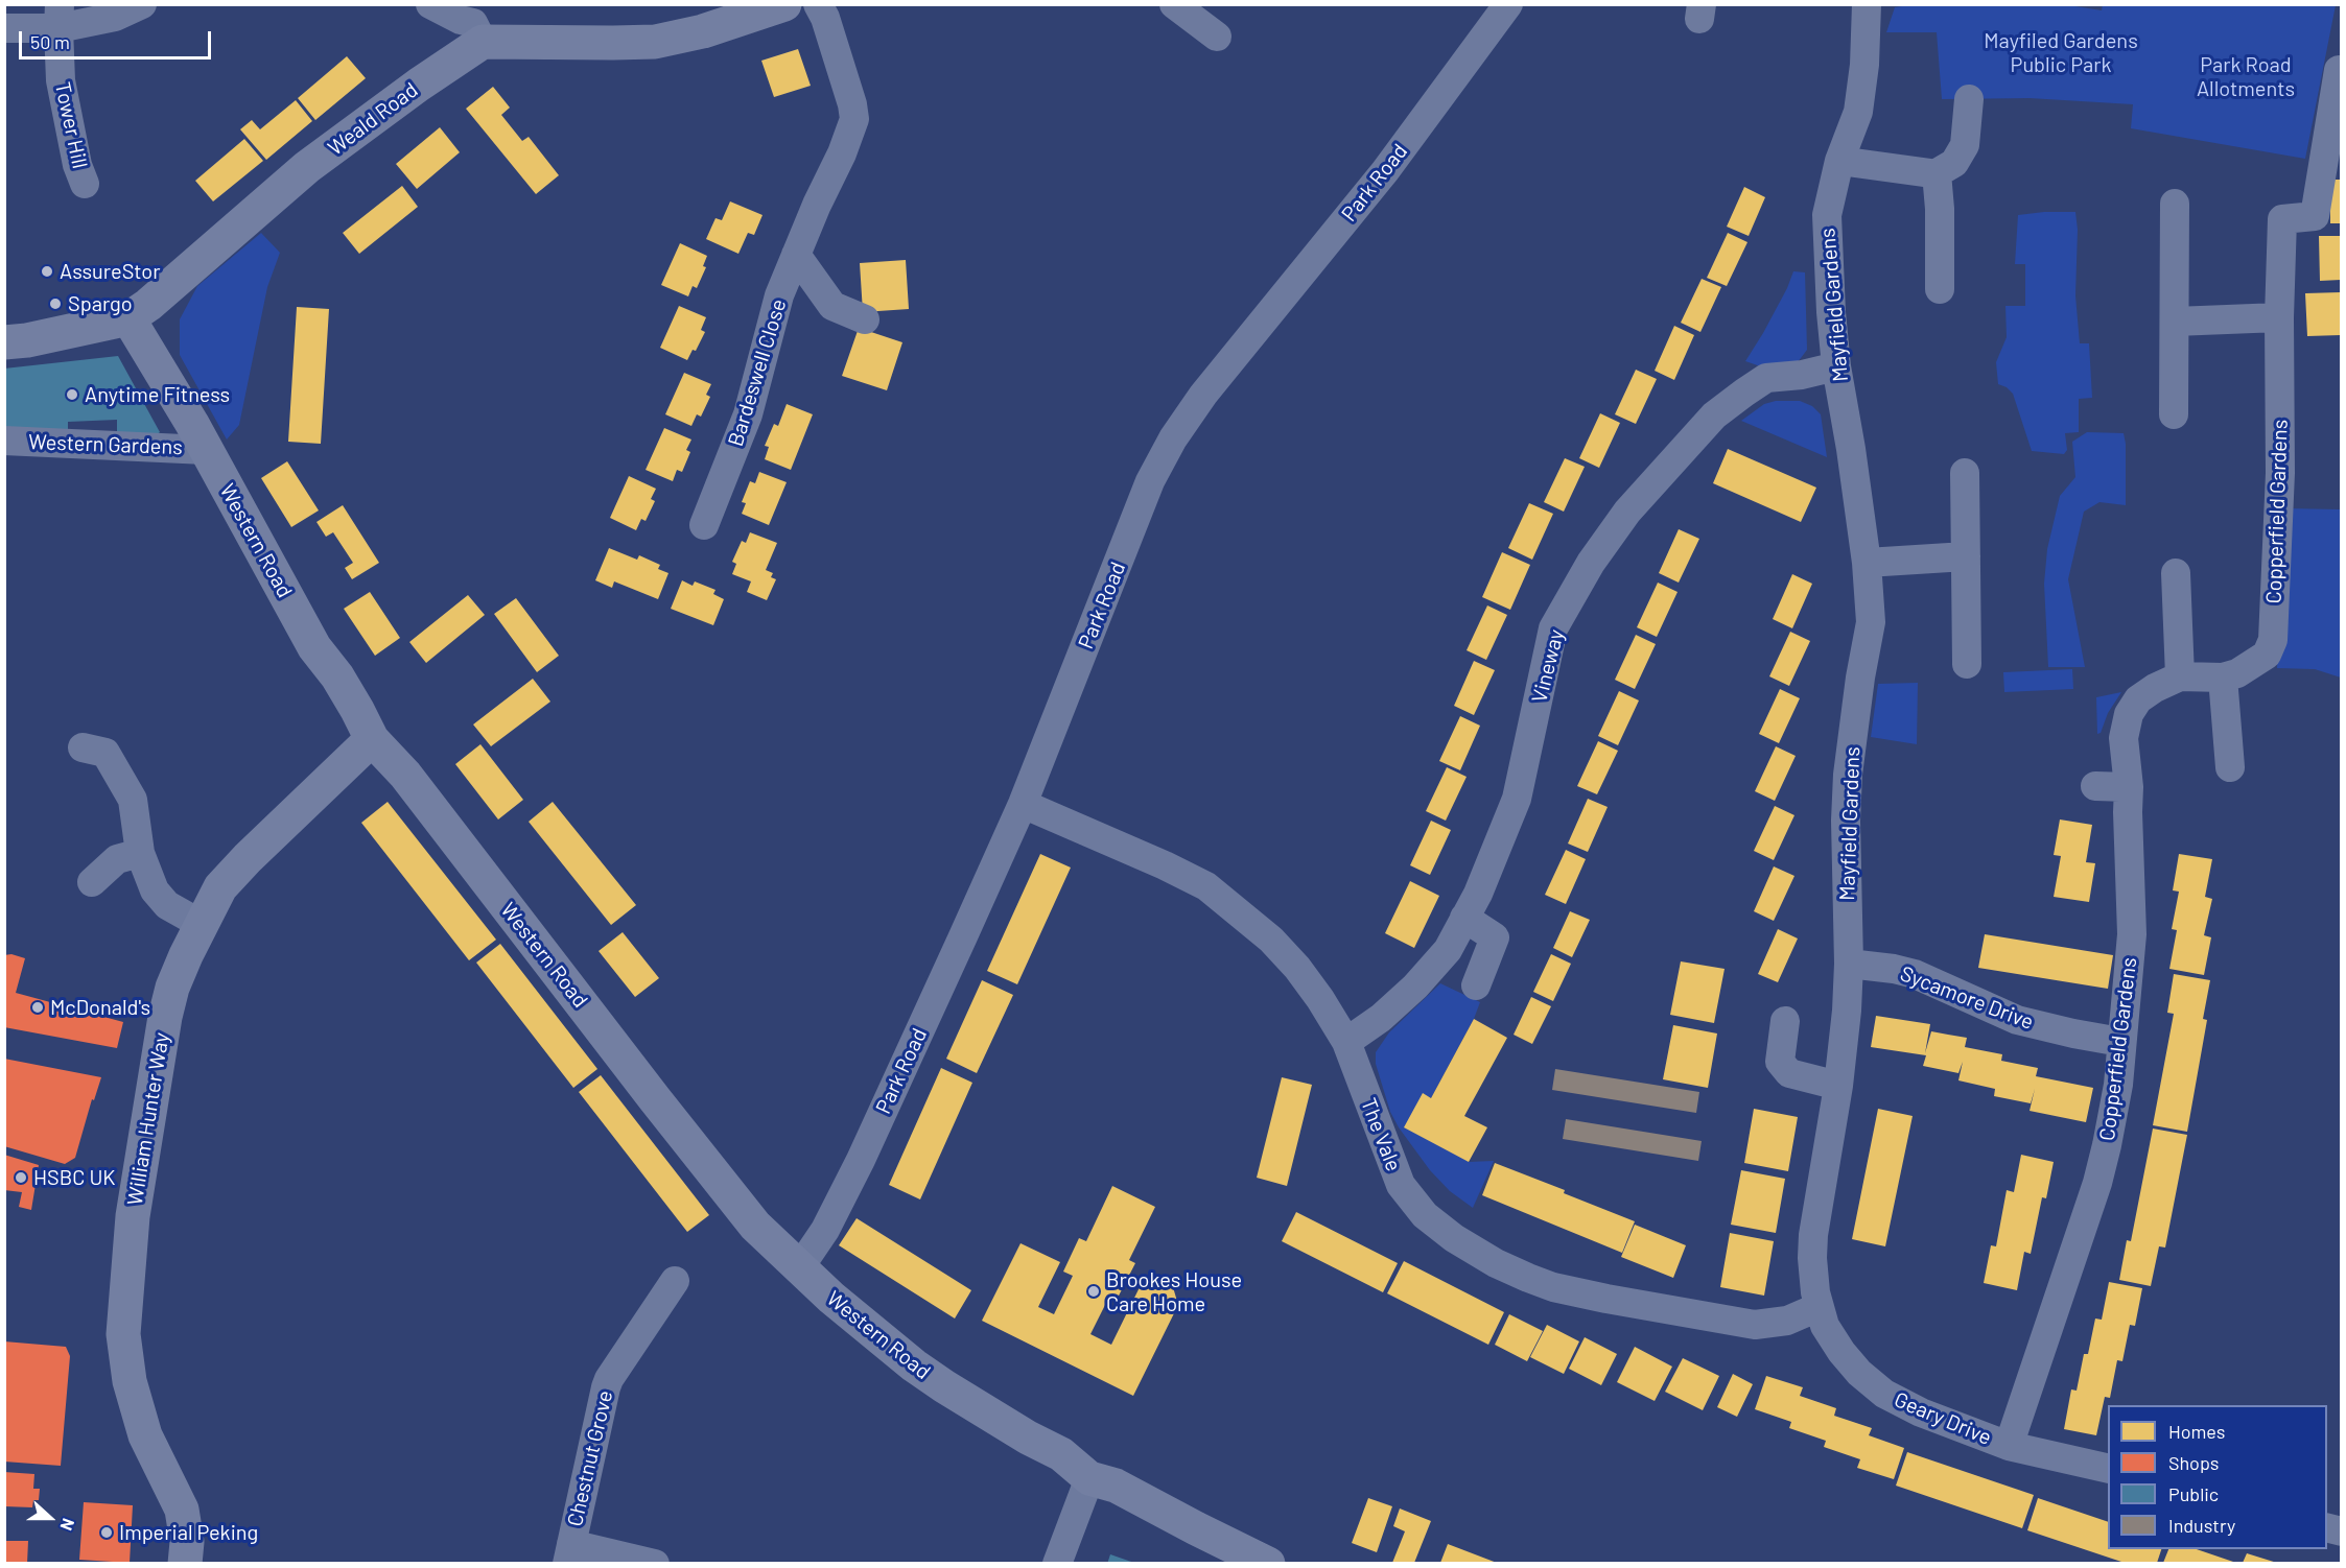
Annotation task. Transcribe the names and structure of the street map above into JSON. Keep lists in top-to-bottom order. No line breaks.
{"streets":{"street":["Weald Road","Tower Hill","Park Road","Mayfield Gardens","Bardeswell Close","Western Gardens","Copperfield Gardens","Western Road","Vineway","Sycamore Drive","William Hunter Way","The Vale","Geary Drive","Chestnut Grove"]},"crossings":[["Weald Road","Western Road"],["Park Road","Western Road"],["Park Road","The Vale"],["Mayfield Gardens","Vineway"],["Mayfield Gardens","Sycamore Drive"],["Mayfield Gardens","The Vale"],["Mayfield Gardens","Geary Drive"],["Western Gardens","Western Road"],["Copperfield Gardens","Sycamore Drive"],["Copperfield Gardens","Geary Drive"],["Western Road","William Hunter Way"],["Vineway","The Vale"],["The Vale","Geary Drive"]],"parks":["Mayfiled Gardens Public Park","Park Road Allotments"],"places":["AssureStor","Spargo","Anytime Fitness","McDonald's","HSBC UK","Brookes House Care Home","Imperial Peking"],"legend":["Homes","Shops","Public","Industry"],"scale_bar":"50 m","north":"right"}
